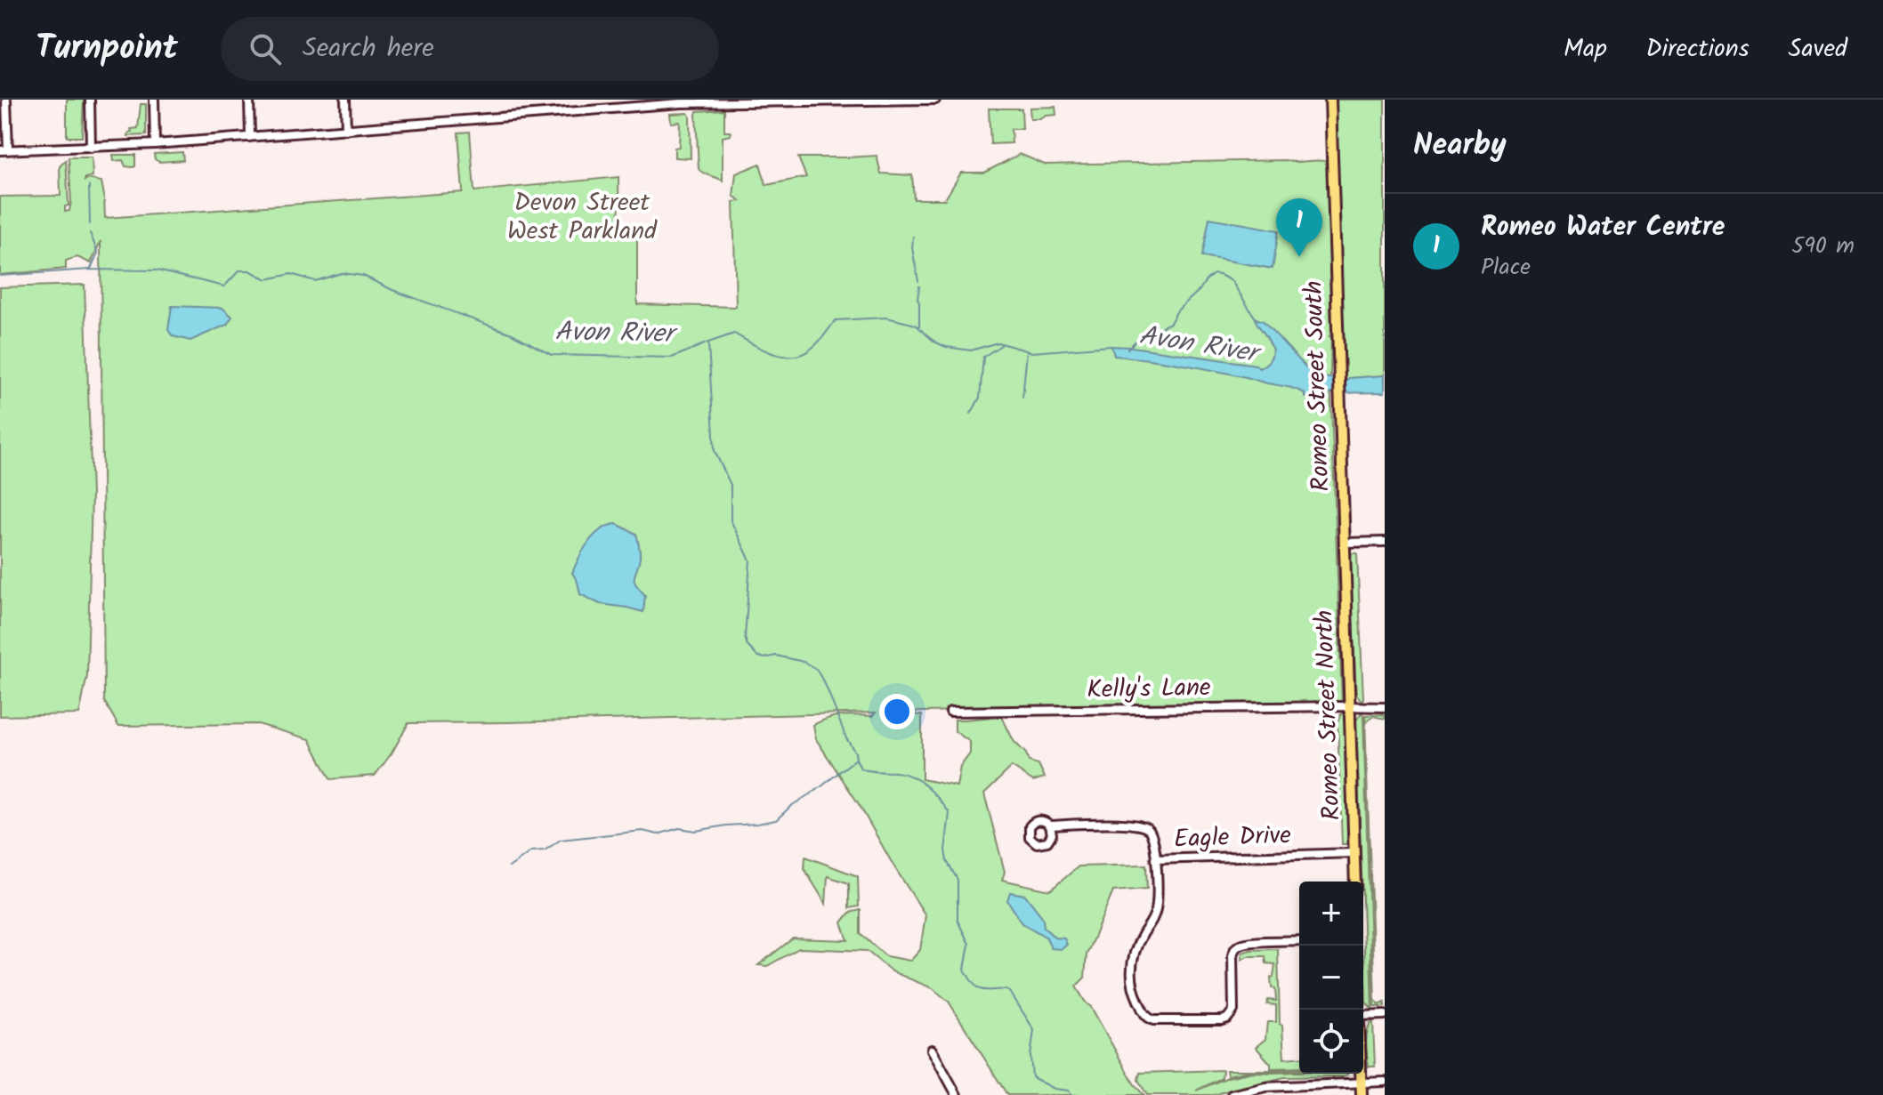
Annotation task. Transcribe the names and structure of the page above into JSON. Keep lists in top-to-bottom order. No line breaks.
{"streets":{"main road":["Romeo Street South","Romeo Street North"],"street":["Kelly's Lane","Eagle Drive"]},"crossings":[["Romeo Street South","Romeo Street North"],["Kelly's Lane","Romeo Street North"],["Romeo Street North","Eagle Drive"]],"water":["Avon River"],"parks":["Devon Street West Parkland"],"page":{"header":"Turnpoint","search":"Search here","nav":["Map","Directions","Saved"],"heading":"Nearby","list":[{"mark":"1","name":"Romeo Water Centre","note":"Place","value":"590 m"}],"pins":"1","map_buttons":["+","−"]}}
